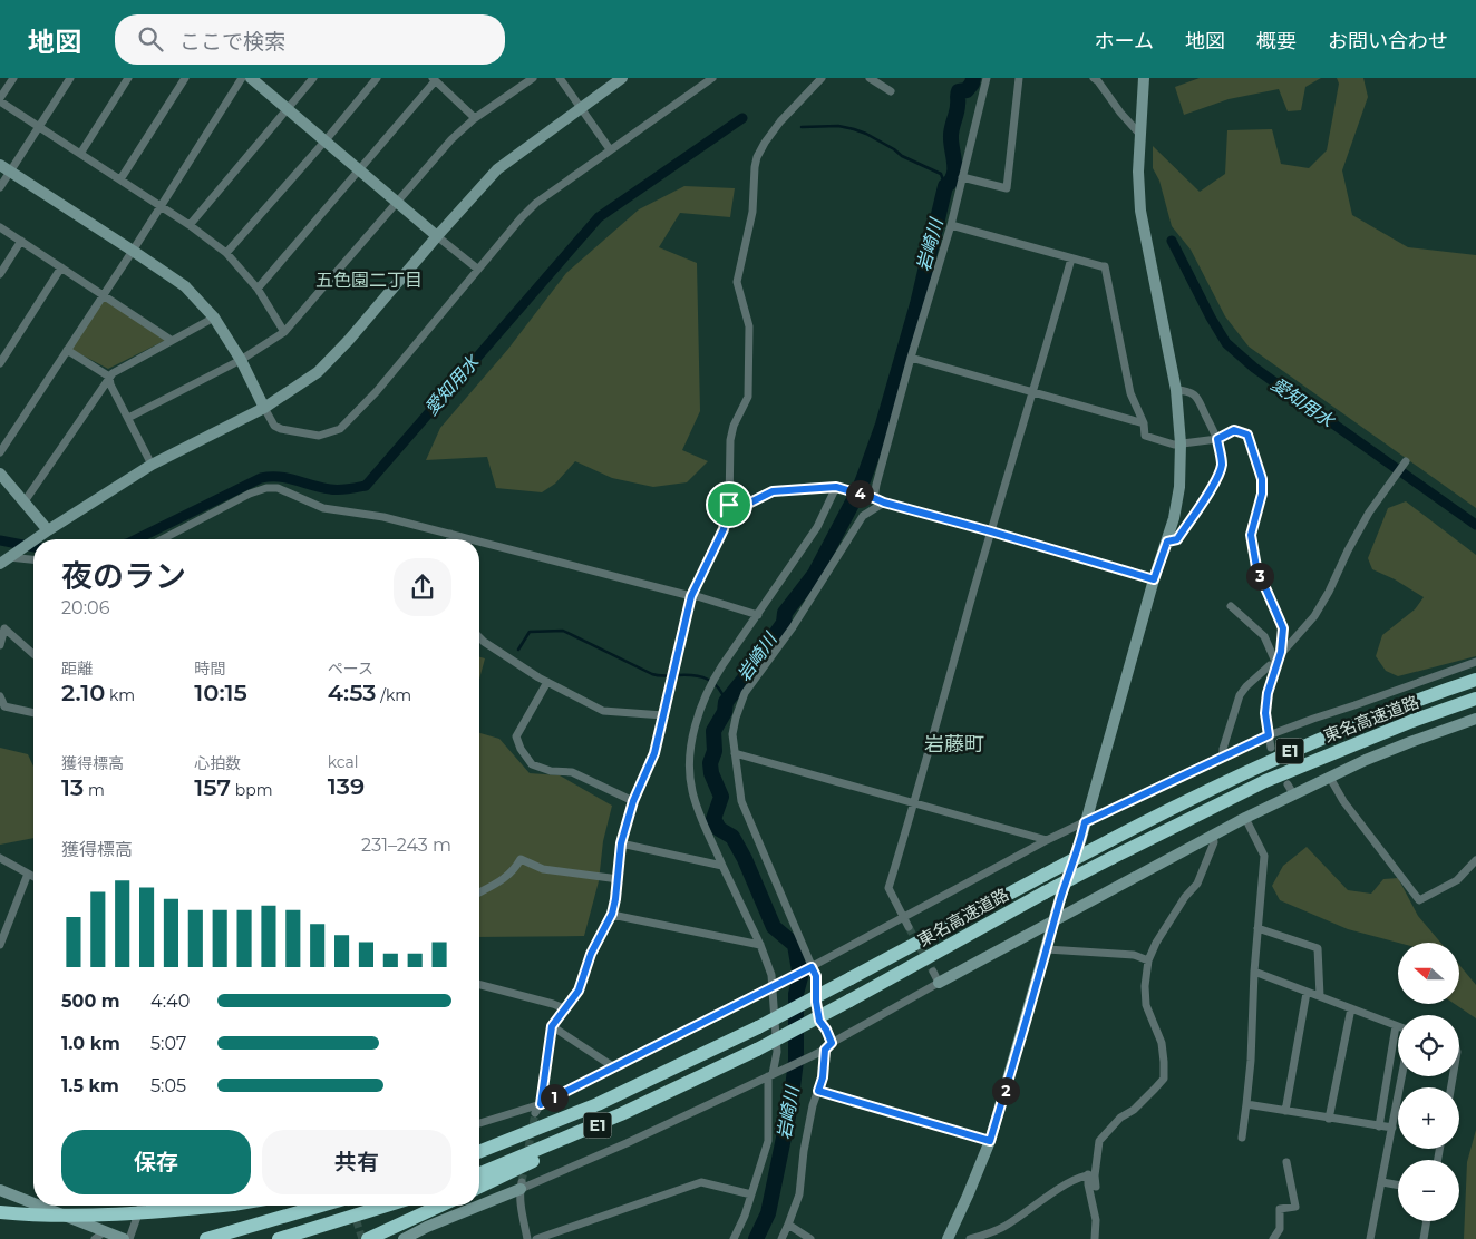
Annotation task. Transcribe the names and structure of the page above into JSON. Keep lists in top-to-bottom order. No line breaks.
{"streets":{"highway":["東名高速道路","E1"]},"districts":["五色園二丁目","岩藤町"],"water":["岩崎川","愛知用水"],"north":"left","page":{"header":"地図","search":"ここで検索","nav":["ホーム","地図","概要","お問い合わせ"],"pins":["4","3","2","1"],"heading":["夜のラン","20:06"],"stats":[["距離","2.10 km"],["時間","10:15"],["ペース","4:53 /km"],["獲得標高","13 m"],["心拍数","157 bpm"],["kcal","139"]],"chart":["獲得標高","231–243 m"],"map_buttons":["+","−"],"list":[{"name":"500 m","note":"4:40"},{"name":"1.0 km","note":"5:07"},{"name":"1.5 km","note":"5:05"}],"buttons":["保存","共有"]}}
